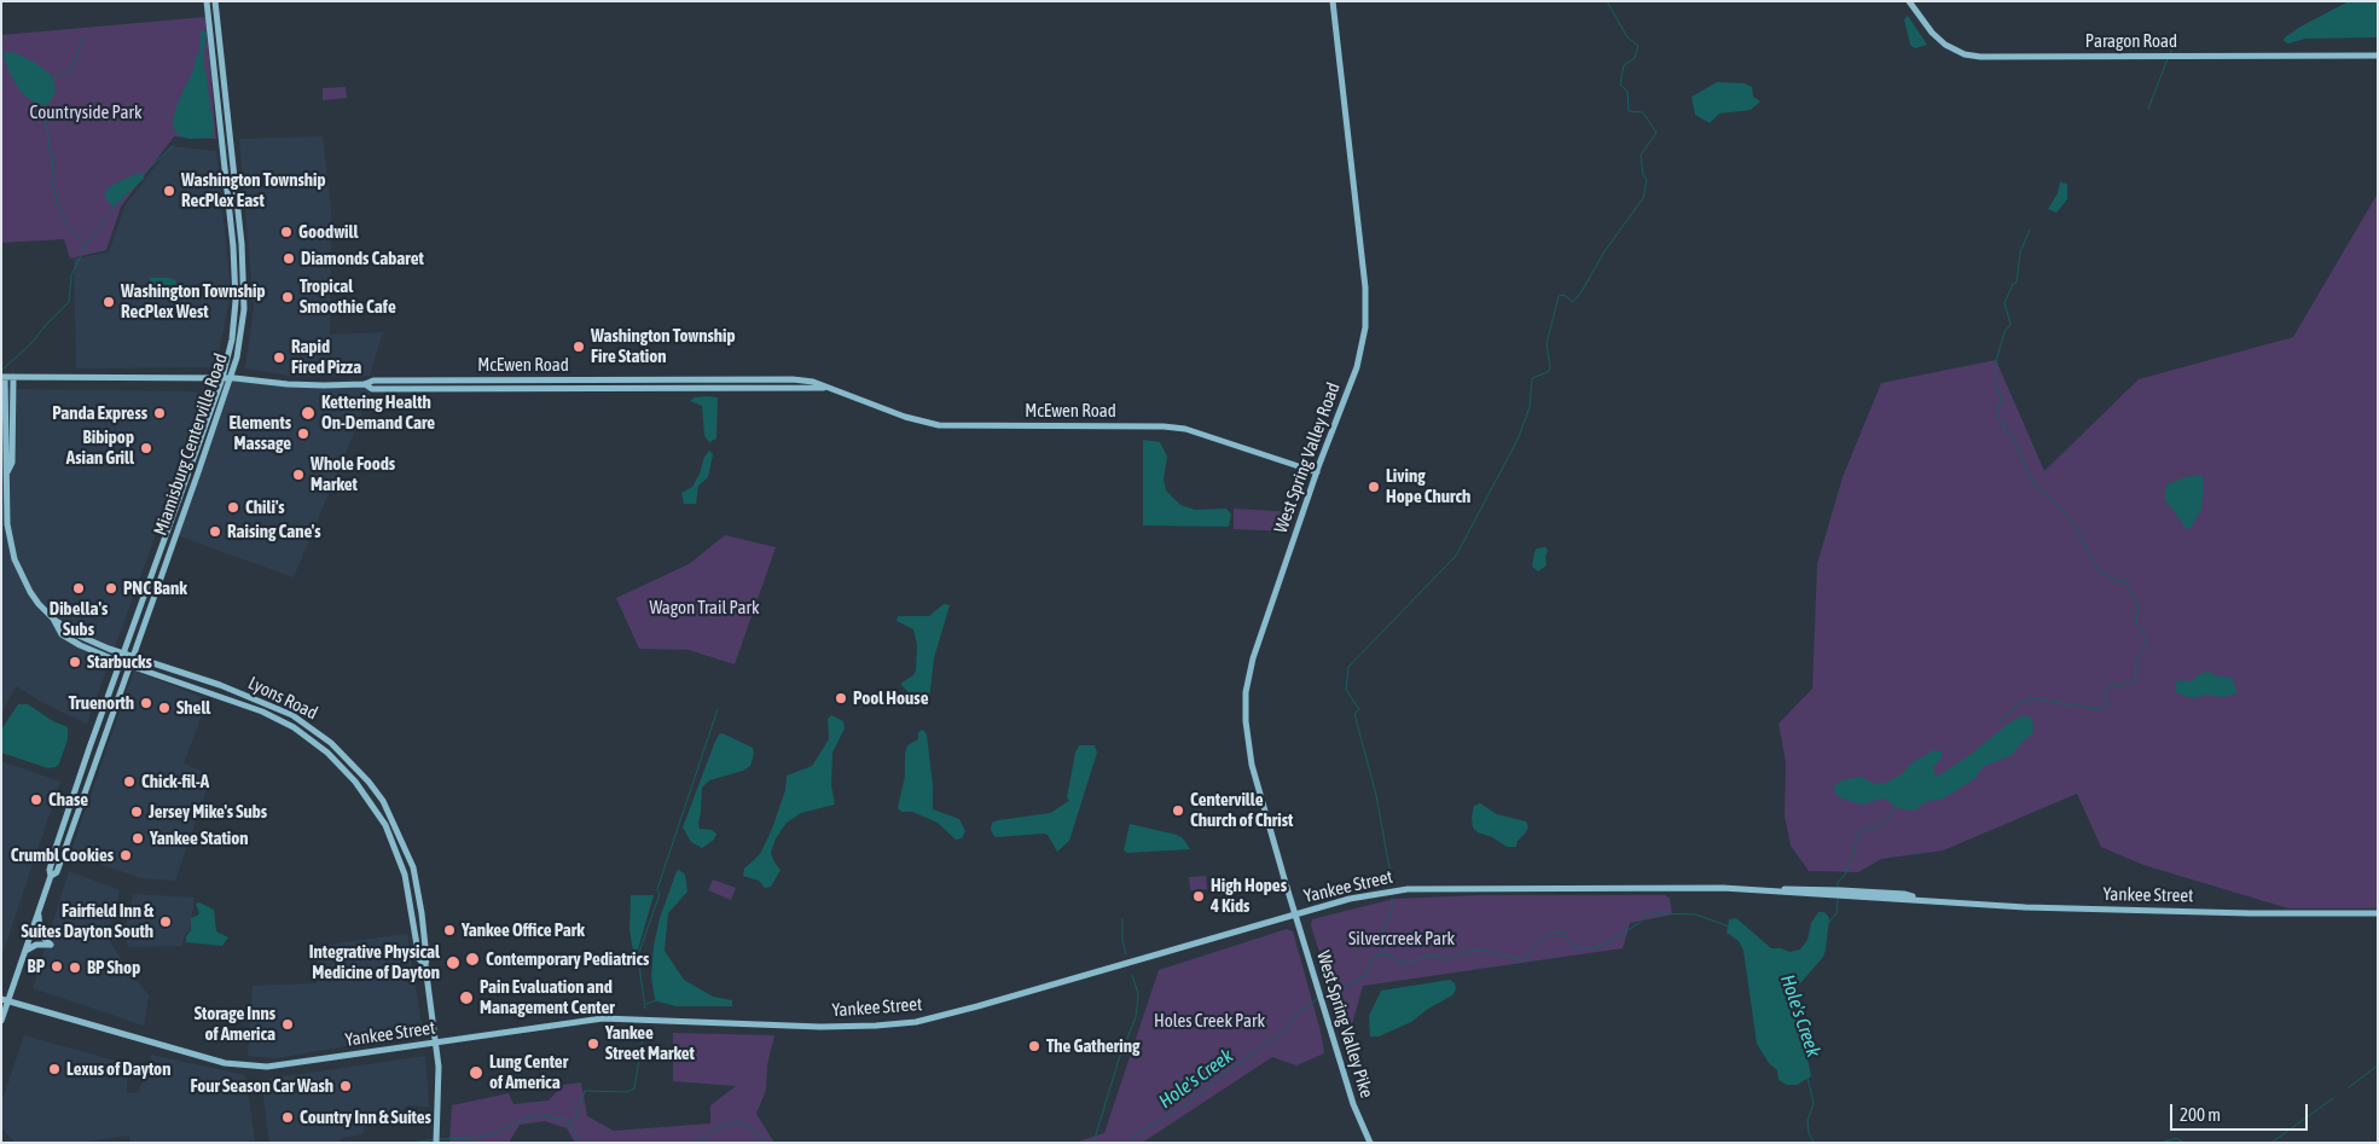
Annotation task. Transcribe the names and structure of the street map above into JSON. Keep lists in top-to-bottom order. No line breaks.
{"streets":{"street":["Paragon Road","McEwen Road","Miamisburg Centerville Road","West Spring Valley Road","Lyons Road","Yankee Street","West Spring Valley Pike"]},"crossings":[["McEwen Road","Miamisburg Centerville Road"],["McEwen Road","West Spring Valley Road"],["McEwen Road","Lyons Road"],["Miamisburg Centerville Road","Lyons Road"],["Miamisburg Centerville Road","Yankee Street"],["West Spring Valley Road","Yankee Street"],["West Spring Valley Road","West Spring Valley Pike"],["Lyons Road","Yankee Street"],["Yankee Street","West Spring Valley Pike"]],"water":["Hole's Creek"],"parks":["Countryside Park","Wagon Trail Park","Silvercreek Park","Holes Creek Park"],"places":["Washington Township RecPlex East","Goodwill","Diamonds Cabaret","Tropical Smoothie Cafe","Washington Township RecPlex West","Washington Township Fire Station","Rapid Fired Pizza","Panda Express","Kettering Health On-Demand Care","Elements Massage","Bibipop Asian Grill","Whole Foods Market","Living Hope Church","Chili's","Raising Cane's","Dibella's Subs","PNC Bank","Starbucks","Pool House","Truenorth","Shell","Chick-fil-A","Chase","Centerville Church of Christ","Jersey Mike's Subs","Yankee Station","Crumbl Cookies","High Hopes 4 Kids","Fairfield Inn & Suites Dayton South","Yankee Office Park","Contemporary Pediatrics","Integrative Physical Medicine of Dayton","BP","BP Shop","Pain Evaluation and Management Center","Storage Inns of America","Yankee Street Market","The Gathering","Lexus of Dayton","Lung Center of America","Four Season Car Wash","Country Inn & Suites"],"scale_bar":"200 m"}
